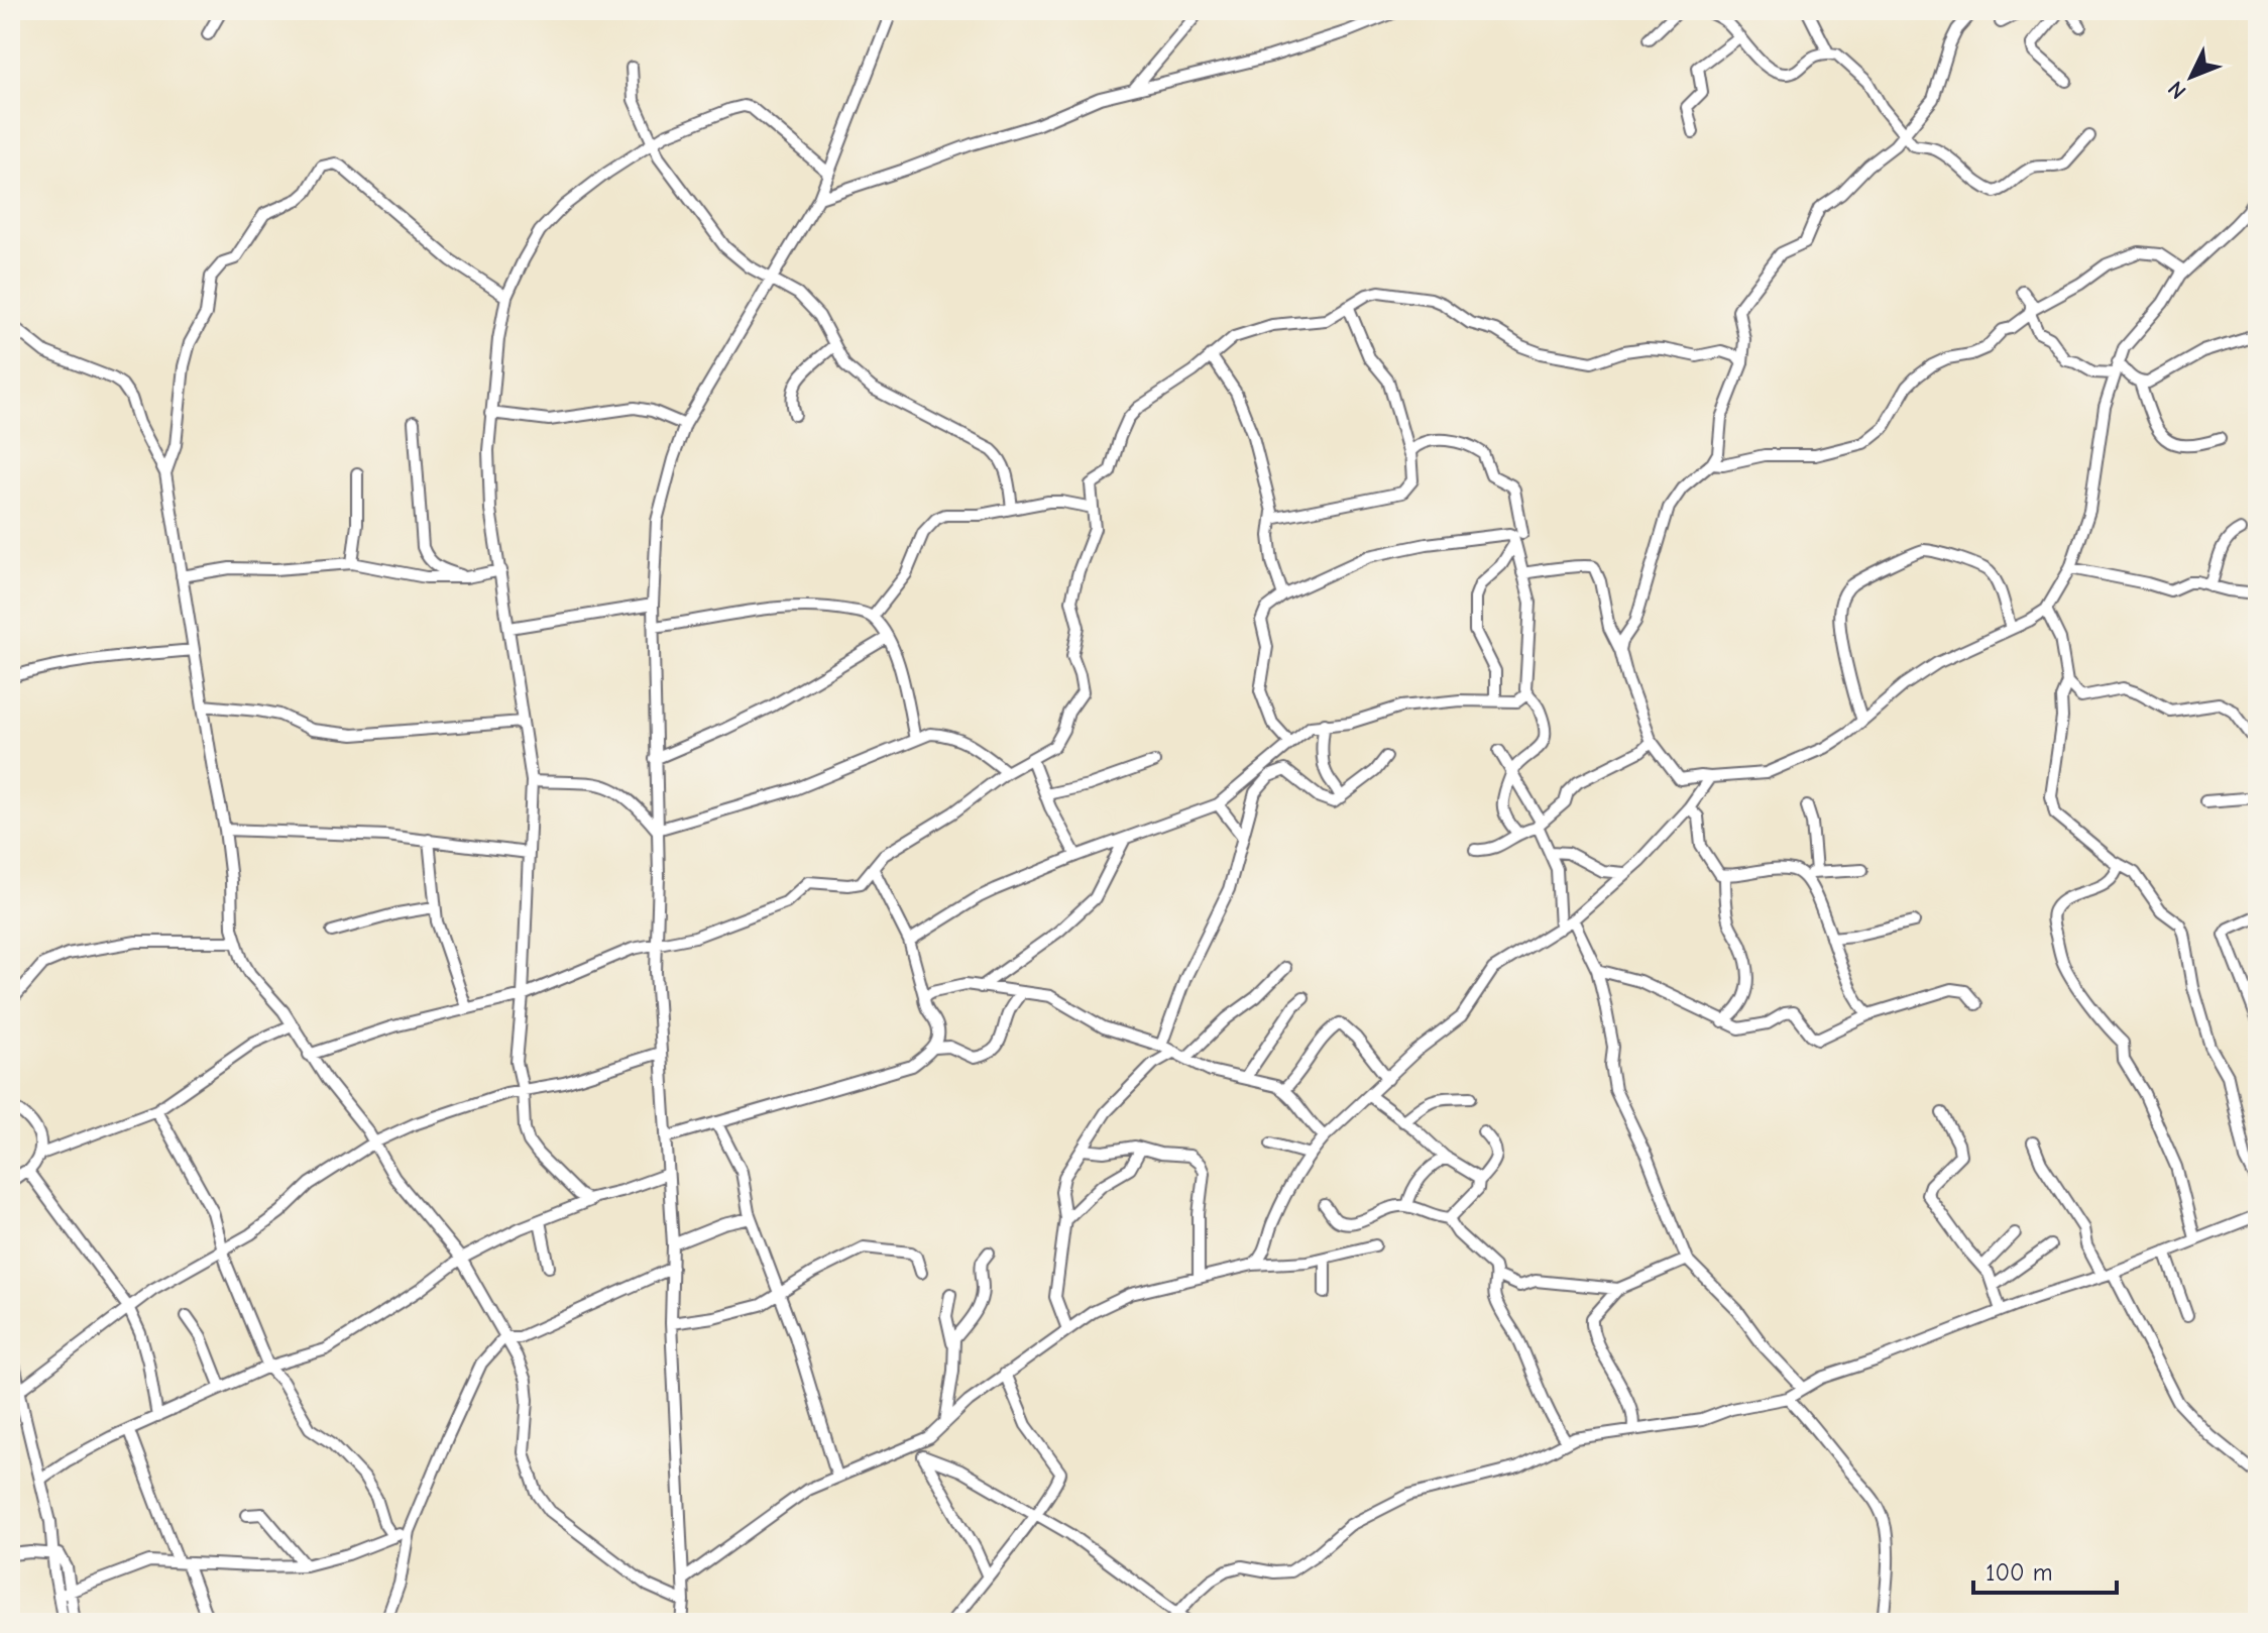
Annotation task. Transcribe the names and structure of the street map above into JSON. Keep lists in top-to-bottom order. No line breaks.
{"scale_bar":"100 m","north":"bottom left"}
